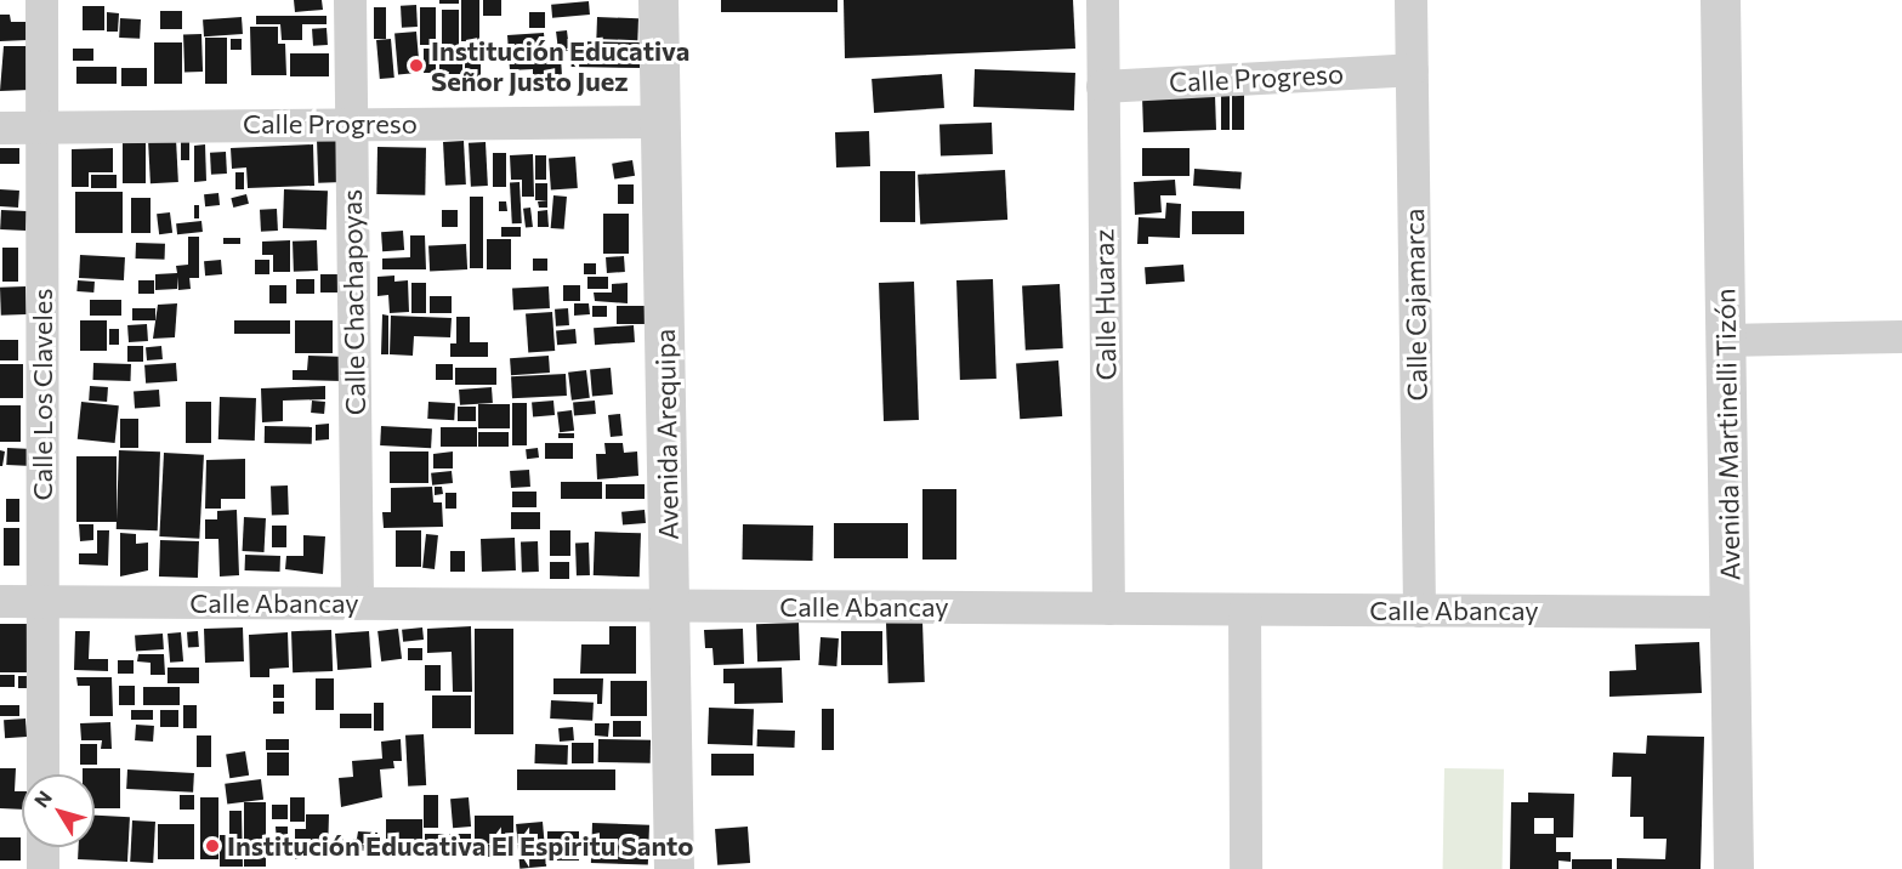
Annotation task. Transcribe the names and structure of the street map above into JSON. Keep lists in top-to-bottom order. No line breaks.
{"streets":{"street":["Calle Progreso","Calle Chachapoyas","Calle Huaraz","Calle Cajamarca","Calle Los Claveles","Avenida Arequipa","Avenida Martinelli Tizón","Calle Abancay"]},"crossings":[["Calle Progreso","Calle Chachapoyas"],["Calle Progreso","Calle Huaraz"],["Calle Progreso","Calle Cajamarca"],["Calle Progreso","Calle Los Claveles"],["Calle Progreso","Avenida Arequipa"],["Calle Chachapoyas","Calle Abancay"],["Calle Huaraz","Calle Abancay"],["Calle Cajamarca","Calle Abancay"],["Calle Los Claveles","Calle Abancay"],["Avenida Arequipa","Calle Abancay"],["Avenida Martinelli Tizón","Calle Abancay"]],"places":["Institución Educativa Señor Justo Juez","Institución Educativa El Espiritu Santo"],"north":"top left"}
